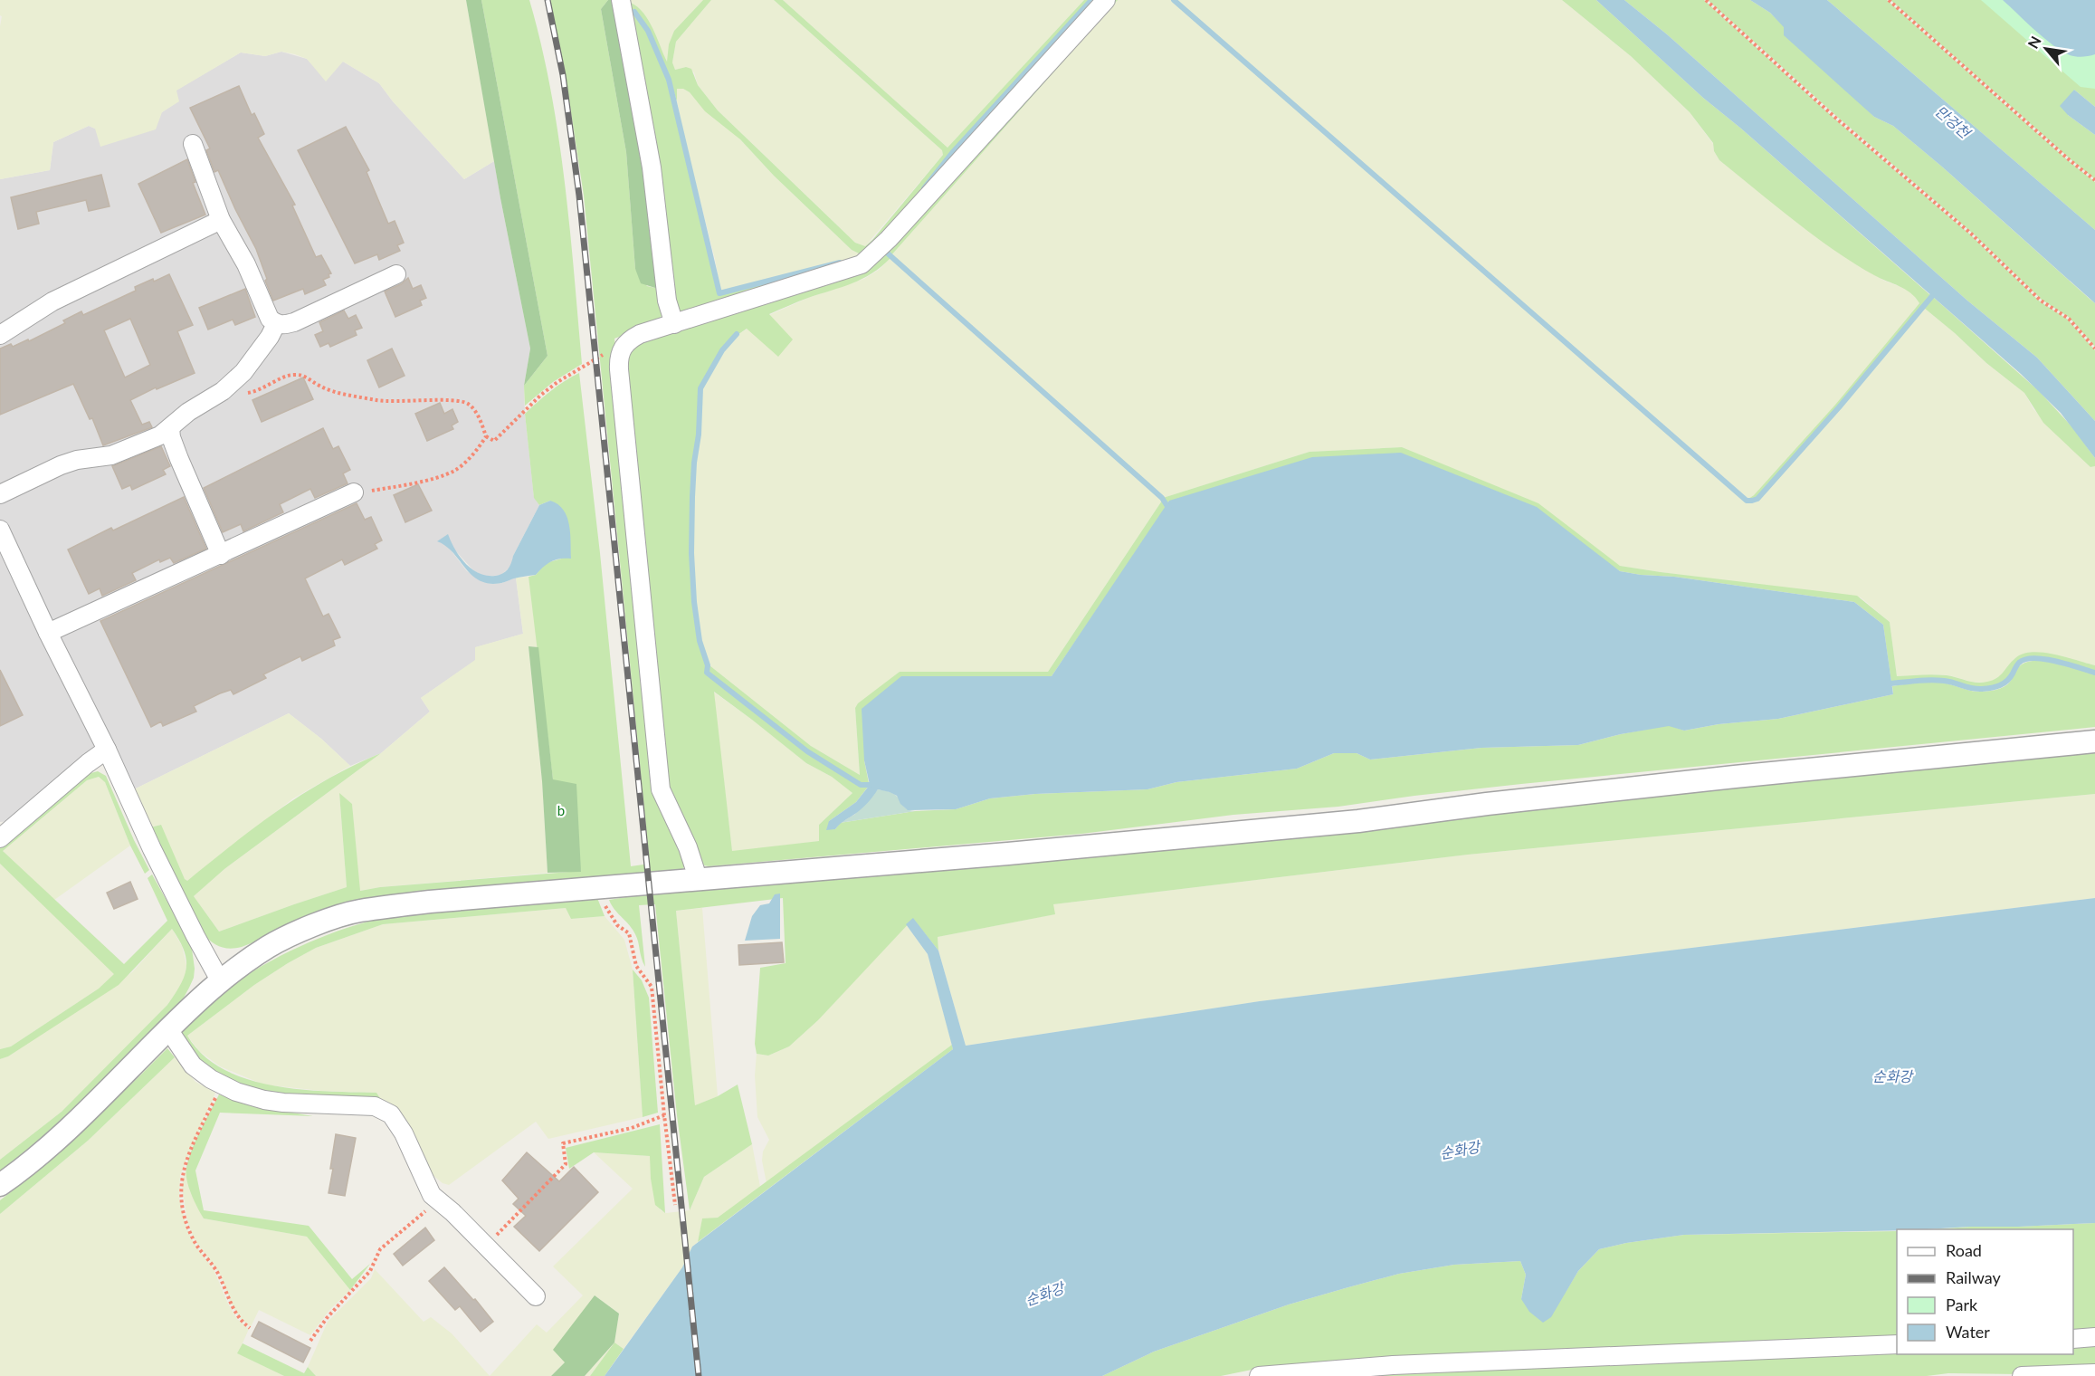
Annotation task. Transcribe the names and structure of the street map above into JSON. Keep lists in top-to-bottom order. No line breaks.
{"water":["만겅천","순화강"],"parks":["b"],"legend":["Road","Railway","Park","Water"],"north":"top left"}
